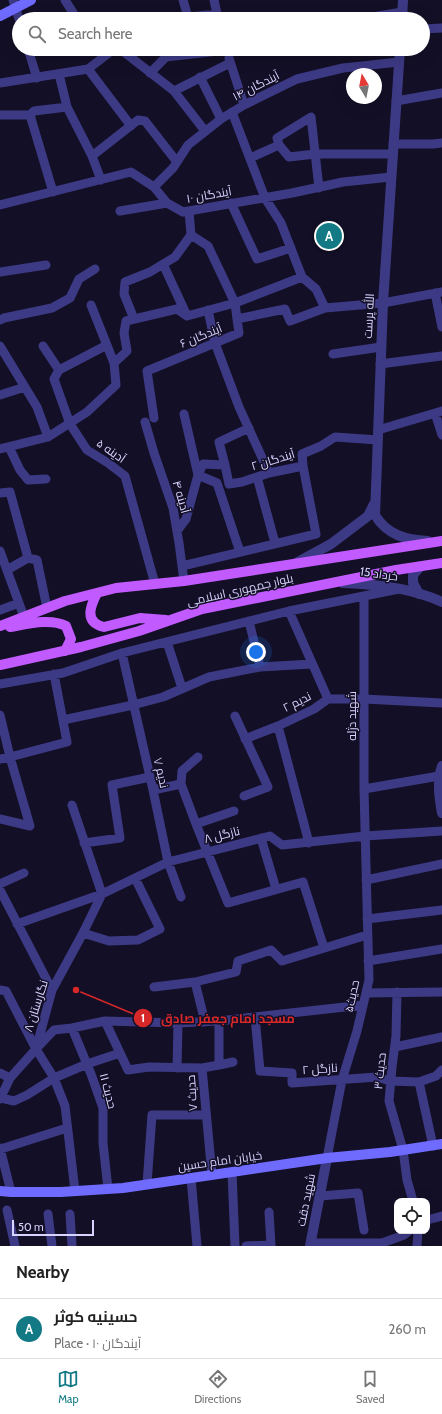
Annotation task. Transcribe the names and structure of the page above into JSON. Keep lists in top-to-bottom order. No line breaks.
{"streets":{"main road":["بلوار جمهوری اسلامی","خیابان امام حسین"],"street":["آیندگان ۱۴","آیندگان ۱۰","الله پرست","آیندگان ۶","آدینه ۵","آیندگان ۲","آدینه ۴","15 خرداد","ندیم ۲","شهید دژله","ندیم ۷","نازگل ۸","حدیث۵","نگارستان ۸","نازگل ۲","حدیث ۳","حدیث ۱۱","حدیث ۷","شهید دقت"]},"crossings":[["آیندگان ۱۴","آیندگان ۱۰"],["آیندگان ۱۴","الله پرست"],["آیندگان ۱۰","الله پرست"],["الله پرست","آیندگان ۶"],["الله پرست","آیندگان ۲"],["الله پرست","بلوار جمهوری اسلامی"],["آدینه ۵","بلوار جمهوری اسلامی"],["آدینه ۴","بلوار جمهوری اسلامی"],["15 خرداد","بلوار جمهوری اسلامی"],["ندیم ۲","نازگل ۸"],["شهید دژله","نازگل ۸"],["شهید دژله","حدیث۵"],["ندیم ۷","نازگل ۸"],["نازگل ۸","حدیث۵"],["نازگل ۸","نگارستان ۸"],["حدیث۵","نازگل ۲"],["حدیث۵","خیابان امام حسین"],["حدیث۵","شهید دقت"],["نازگل ۲","حدیث ۳"],["حدیث ۳","خیابان امام حسین"],["حدیث ۱۱","خیابان امام حسین"],["حدیث ۷","خیابان امام حسین"],["خیابان امام حسین","شهید دقت"]],"places":["مسجد امام جعفر صادق"],"scale_bar":"50 m","north":"top","page":{"search":"Search here","pins":"A","scale":"50 m","heading":"Nearby","list":[{"mark":"A","name":"حسینیه کوثر","note":"Place · آیندگان ۱۰","value":"260 m"}],"nav":["Map","Directions","Saved"]}}
